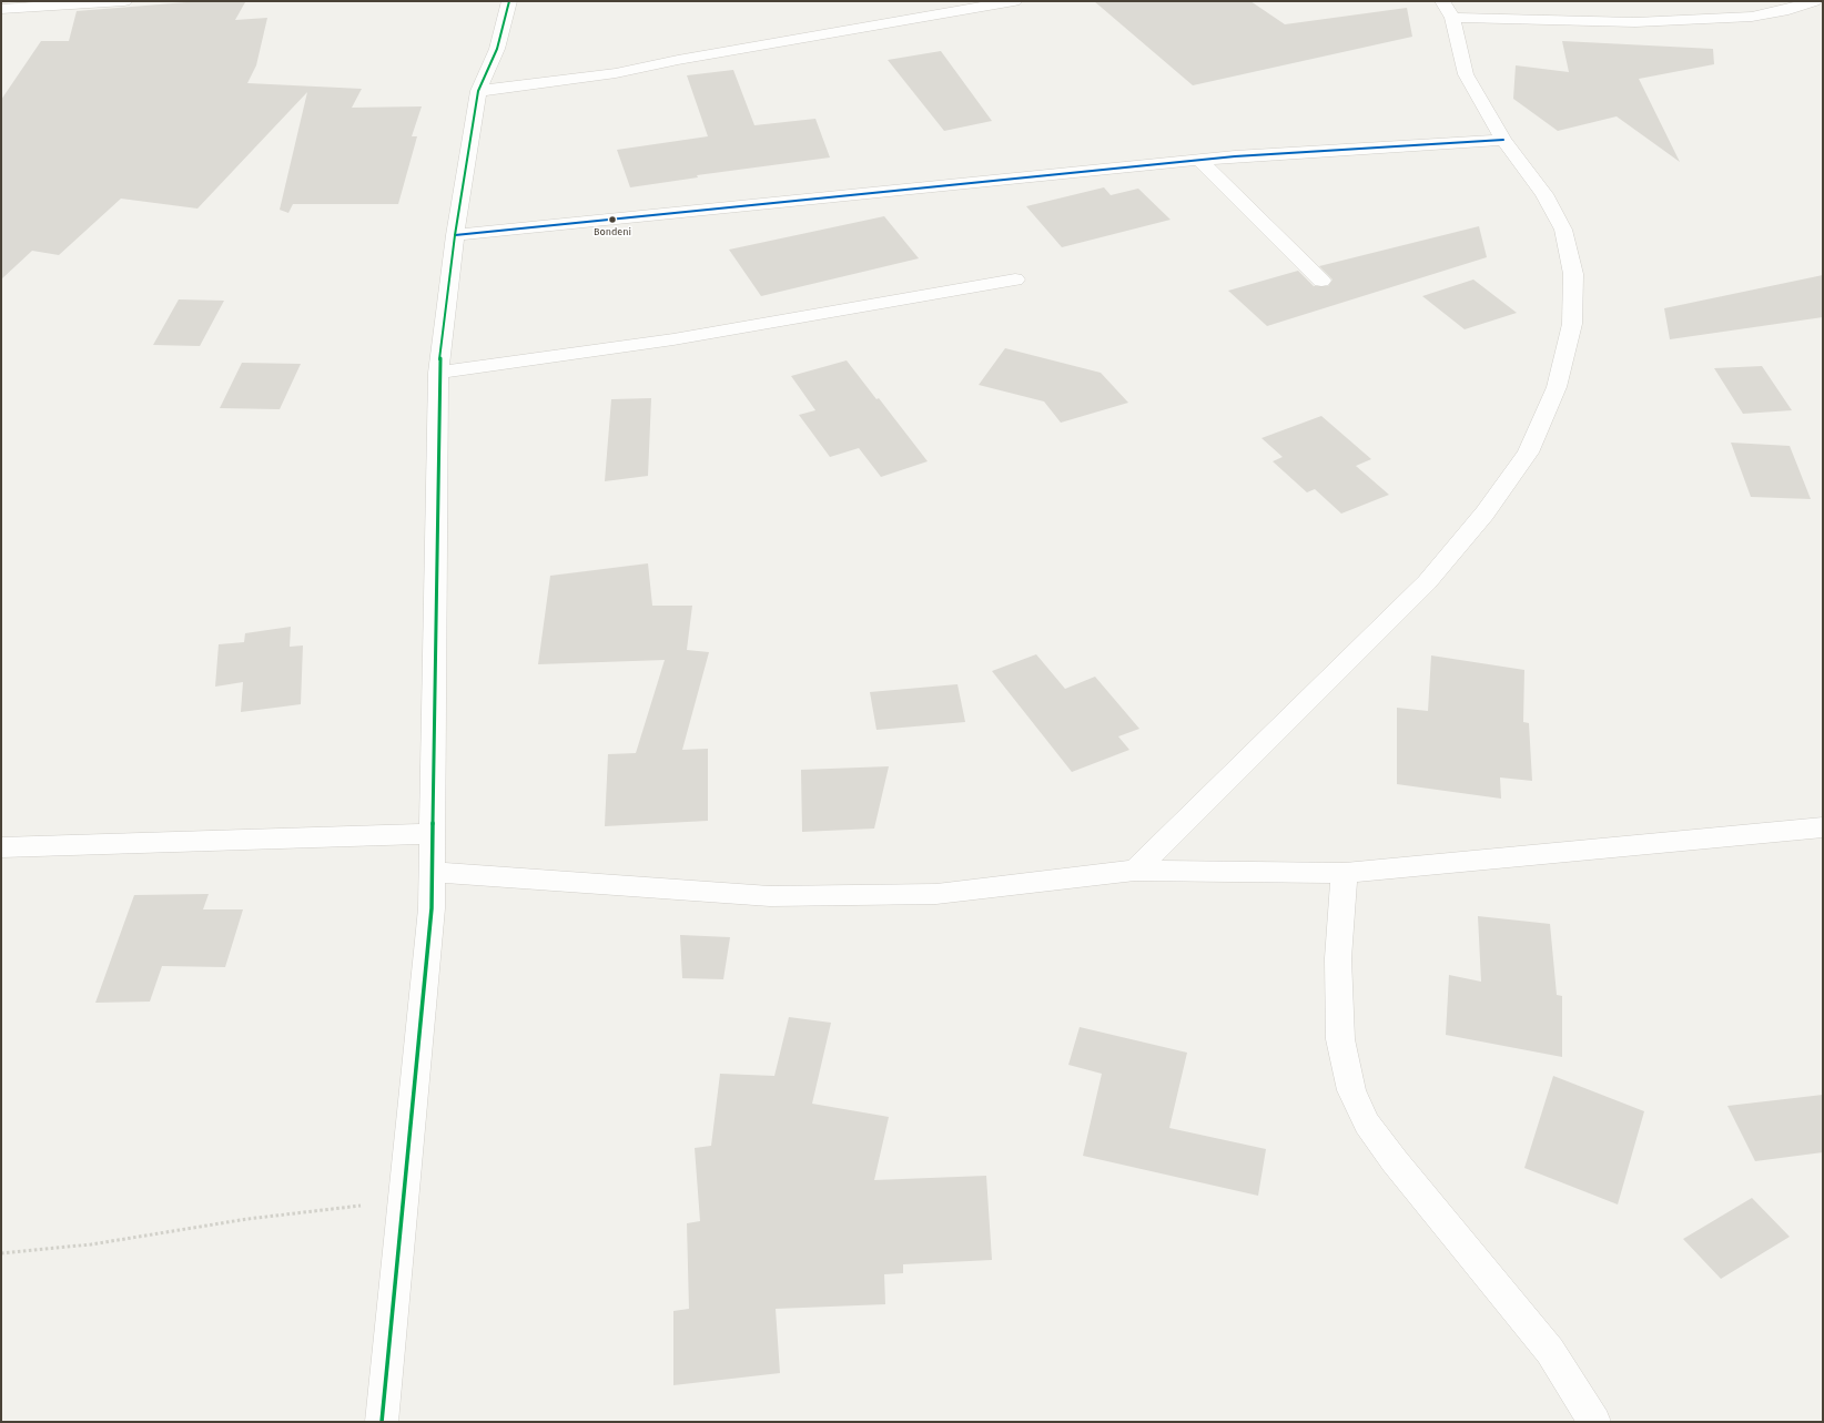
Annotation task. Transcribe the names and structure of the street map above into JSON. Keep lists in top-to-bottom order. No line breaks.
{"places":["Bondeni"]}
